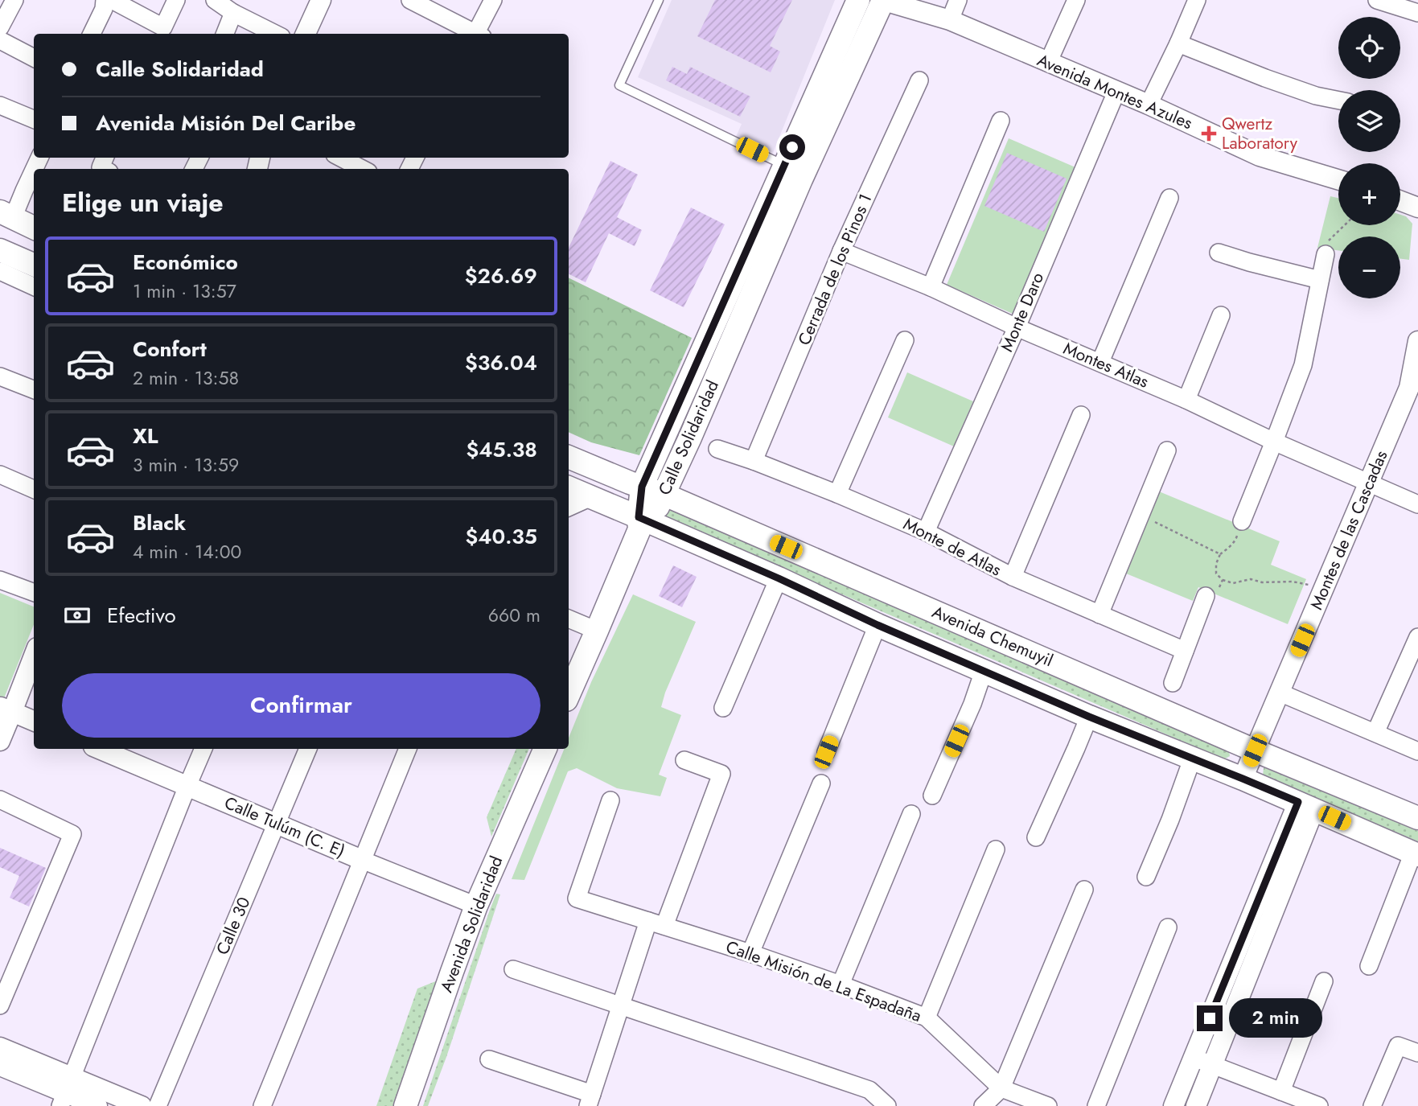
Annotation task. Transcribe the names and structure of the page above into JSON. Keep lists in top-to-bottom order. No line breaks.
{"streets":{"main road":["Calle Solidaridad","Avenida Chemuyil","Avenida Solidaridad"],"street":["Avenida Montes Azules","Cerrada de los Pinos 1","Monte Daro","Montes Atlas","Montes de las Cascadas","Monte de Atlas","Calle Tulúm (C. E)","Calle 30","Calle Misión de La Espadaña"]},"crossings":[["Avenida Montes Azules","Monte Daro"],["Avenida Montes Azules","Calle Solidaridad"],["Cerrada de los Pinos 1","Montes Atlas"],["Cerrada de los Pinos 1","Monte de Atlas"],["Monte Daro","Montes Atlas"],["Monte Daro","Monte de Atlas"],["Montes Atlas","Montes de las Cascadas"],["Calle Solidaridad","Avenida Chemuyil"],["Montes de las Cascadas","Avenida Chemuyil"],["Calle Tulúm (C. E)","Avenida Solidaridad"],["Calle Tulúm (C. E)","Calle 30"]],"places":{"health":["Qwertz Laboratory"]},"page":{"map_buttons":["+","−"],"banner":["Calle Solidaridad","Avenida Misión Del Caribe"],"heading":"Elige un viaje","list":[{"name":"Económico","note":"1 min · 13:57","value":"$26.69"},{"name":"Confort","note":"2 min · 13:58","value":"$36.04"},{"name":"XL","note":"3 min · 13:59","value":"$45.38"},{"name":"Black","note":"4 min · 14:00","value":"$40.35"}],"pay":["Efectivo","660 m"],"buttons":"Confirmar","bubble":"2 min"}}
